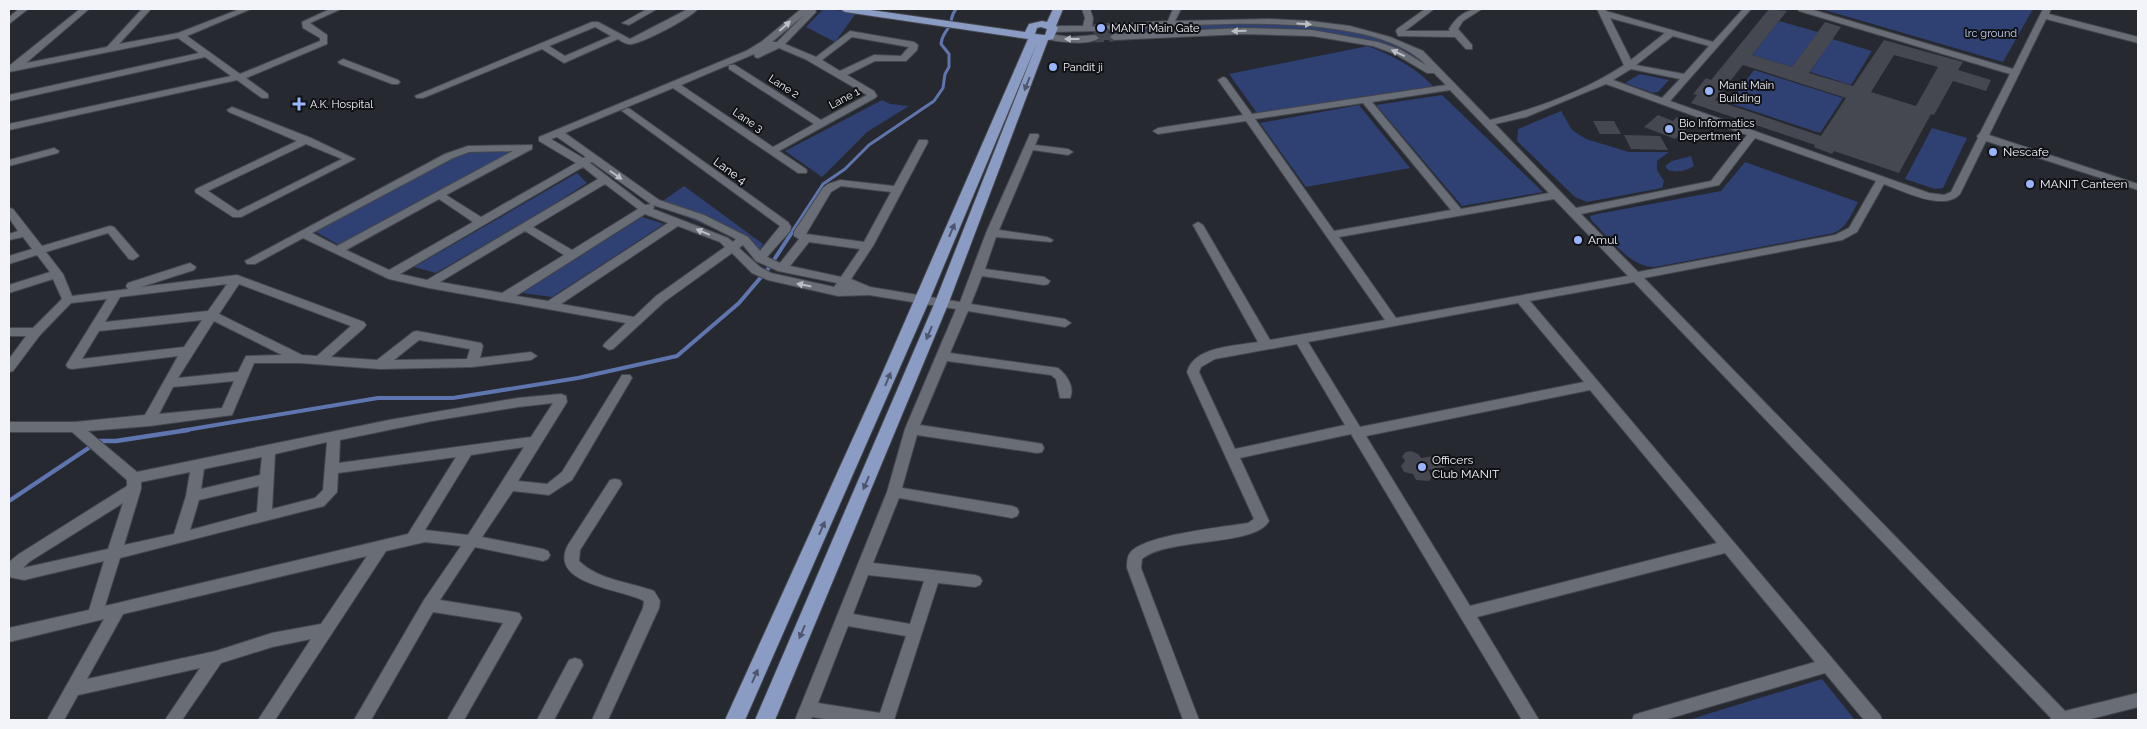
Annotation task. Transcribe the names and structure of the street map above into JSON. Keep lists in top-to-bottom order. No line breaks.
{"streets":{"street":["Lane 2","Lane 1","Lane 3","Lane 4"]},"crossings":[["Lane 2","Lane 1"],["Lane 1","Lane 3"]],"parks":["lrc ground"],"places":{"other":["MANIT Main Gate","Pandit ji","Manit Main Building","Bio Informatics Depertment","Nescafe","MANIT Canteen","Amul","Officers Club MANIT"],"health":["A.K. Hospital"]}}
